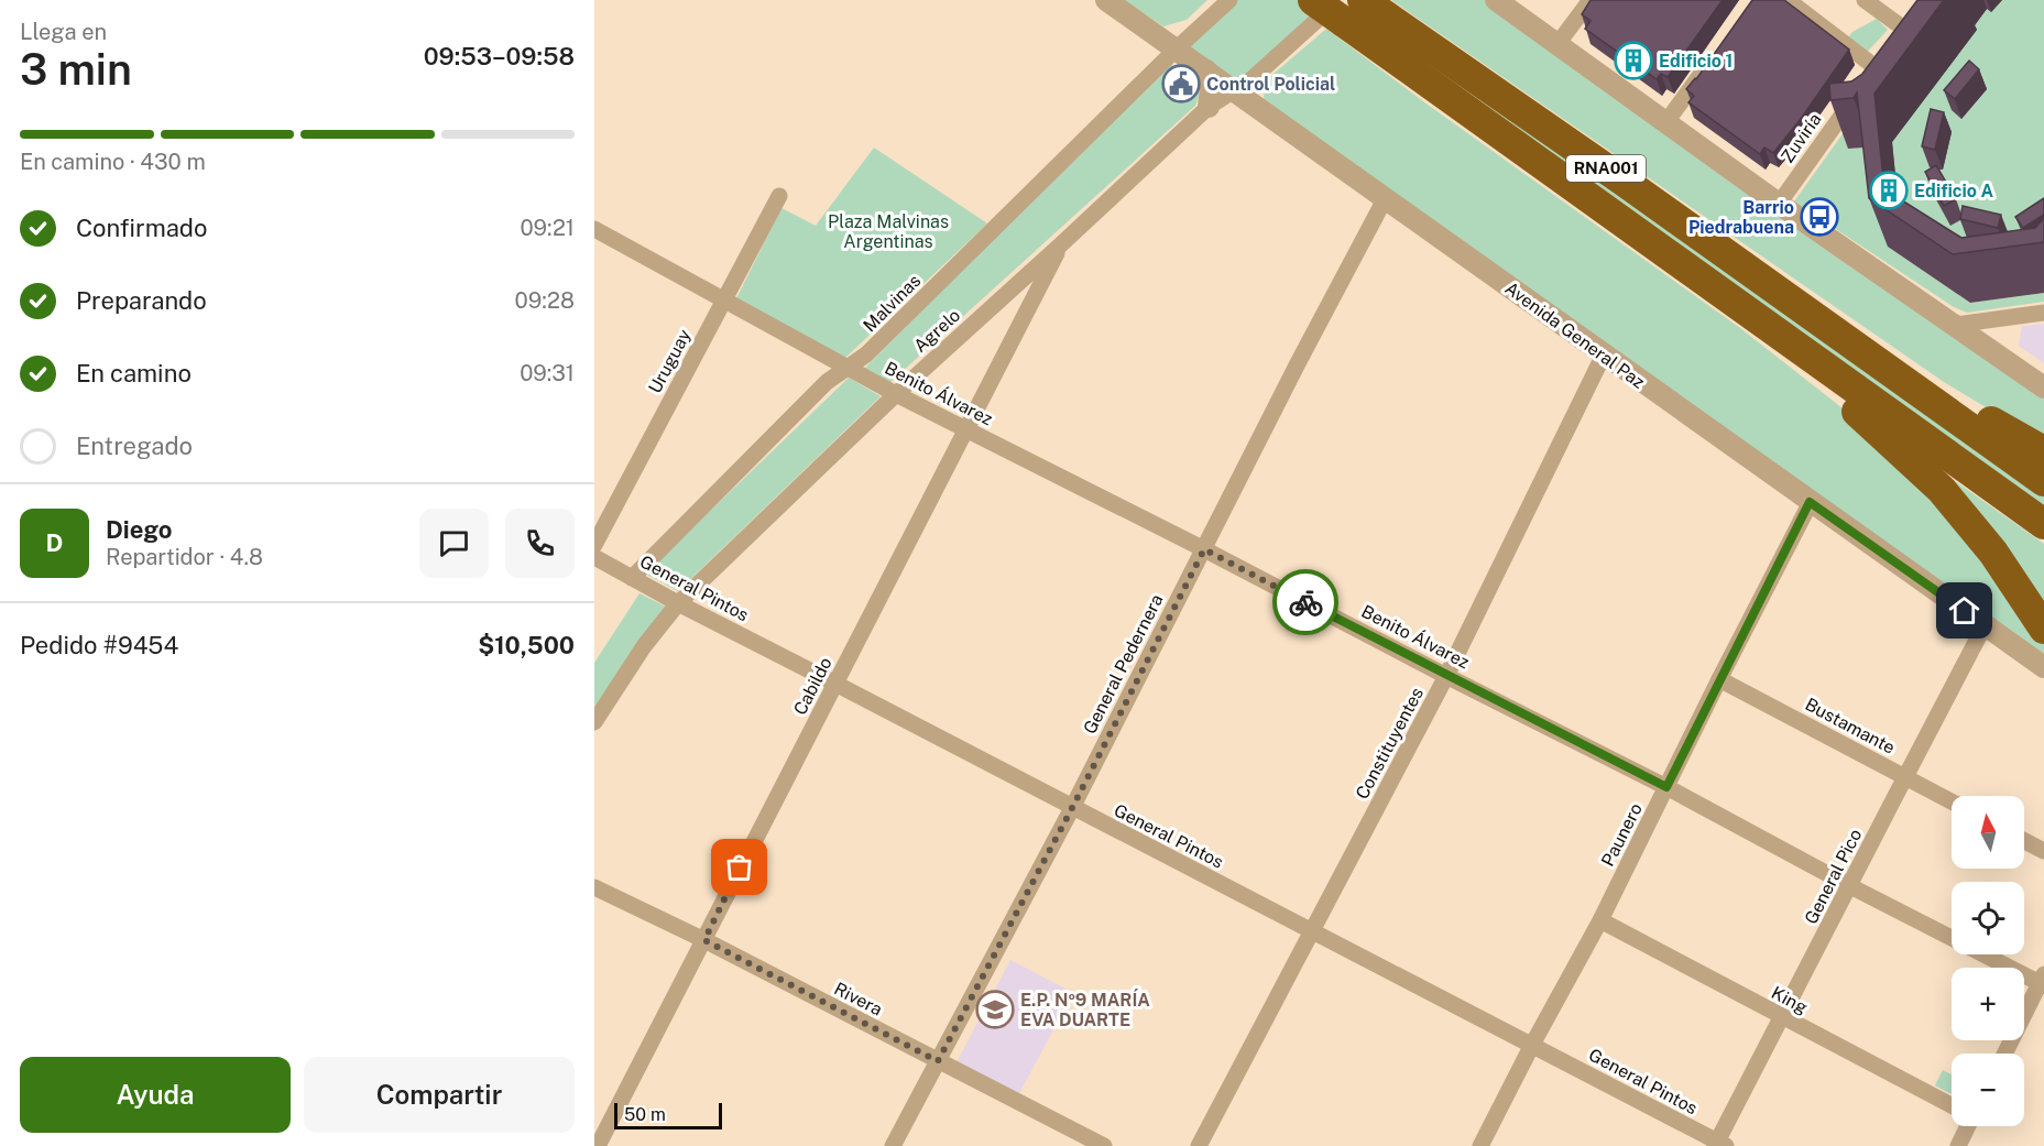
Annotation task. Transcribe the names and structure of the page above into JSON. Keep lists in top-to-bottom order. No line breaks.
{"streets":{"highway":["RNA001"],"street":["Zuviría","Malvinas","Agrelo","Avenida General Paz","Uruguay","Benito Álvarez","General Pintos","General Pedernera","Cabildo","Bustamante","Constituyentes","Paunero","General Pico","Rivera","King"]},"crossings":[["RNA001","Agrelo"],["Malvinas","Avenida General Paz"],["Malvinas","Benito Álvarez"],["Malvinas","General Pintos"],["Agrelo","Avenida General Paz"],["Agrelo","Benito Álvarez"],["Agrelo","General Pintos"],["Agrelo","Cabildo"],["Avenida General Paz","General Pedernera"],["Avenida General Paz","Constituyentes"],["Avenida General Paz","Paunero"],["Avenida General Paz","General Pico"],["Uruguay","Benito Álvarez"],["Benito Álvarez","General Pedernera"],["Benito Álvarez","Cabildo"],["Benito Álvarez","Constituyentes"],["Benito Álvarez","Paunero"],["Benito Álvarez","General Pico"],["General Pintos","General Pedernera"],["General Pintos","Cabildo"],["General Pintos","Constituyentes"],["General Pintos","Paunero"],["General Pintos","General Pico"],["General Pedernera","Rivera"],["Cabildo","Rivera"],["Bustamante","Paunero"],["Bustamante","General Pico"],["Paunero","King"],["General Pico","King"]],"parks":["Plaza Malvinas Argentinas"],"places":{"building":["Edificio 1","Edificio A"],"public building":["Control Policial"],"bus stop":["Barrio Piedrabuena"],"school or university":["E.P. Nº9 MARÍA EVA DUARTE"]},"scale_bar":"50 m","north":"top","page":{"heading":["3 min","Llega en","09:53–09:58"],"panel":["Diego","Repartidor · 4.8","Pedido #9454","$10,500"],"bar":"En camino · 430 m","list":[["Confirmado","09:21"],["Preparando","09:28"],["En camino","09:31"],"Entregado"],"round":"D","map_buttons":["+","−"],"buttons":["Ayuda","Compartir"],"scale":"50 m"}}
